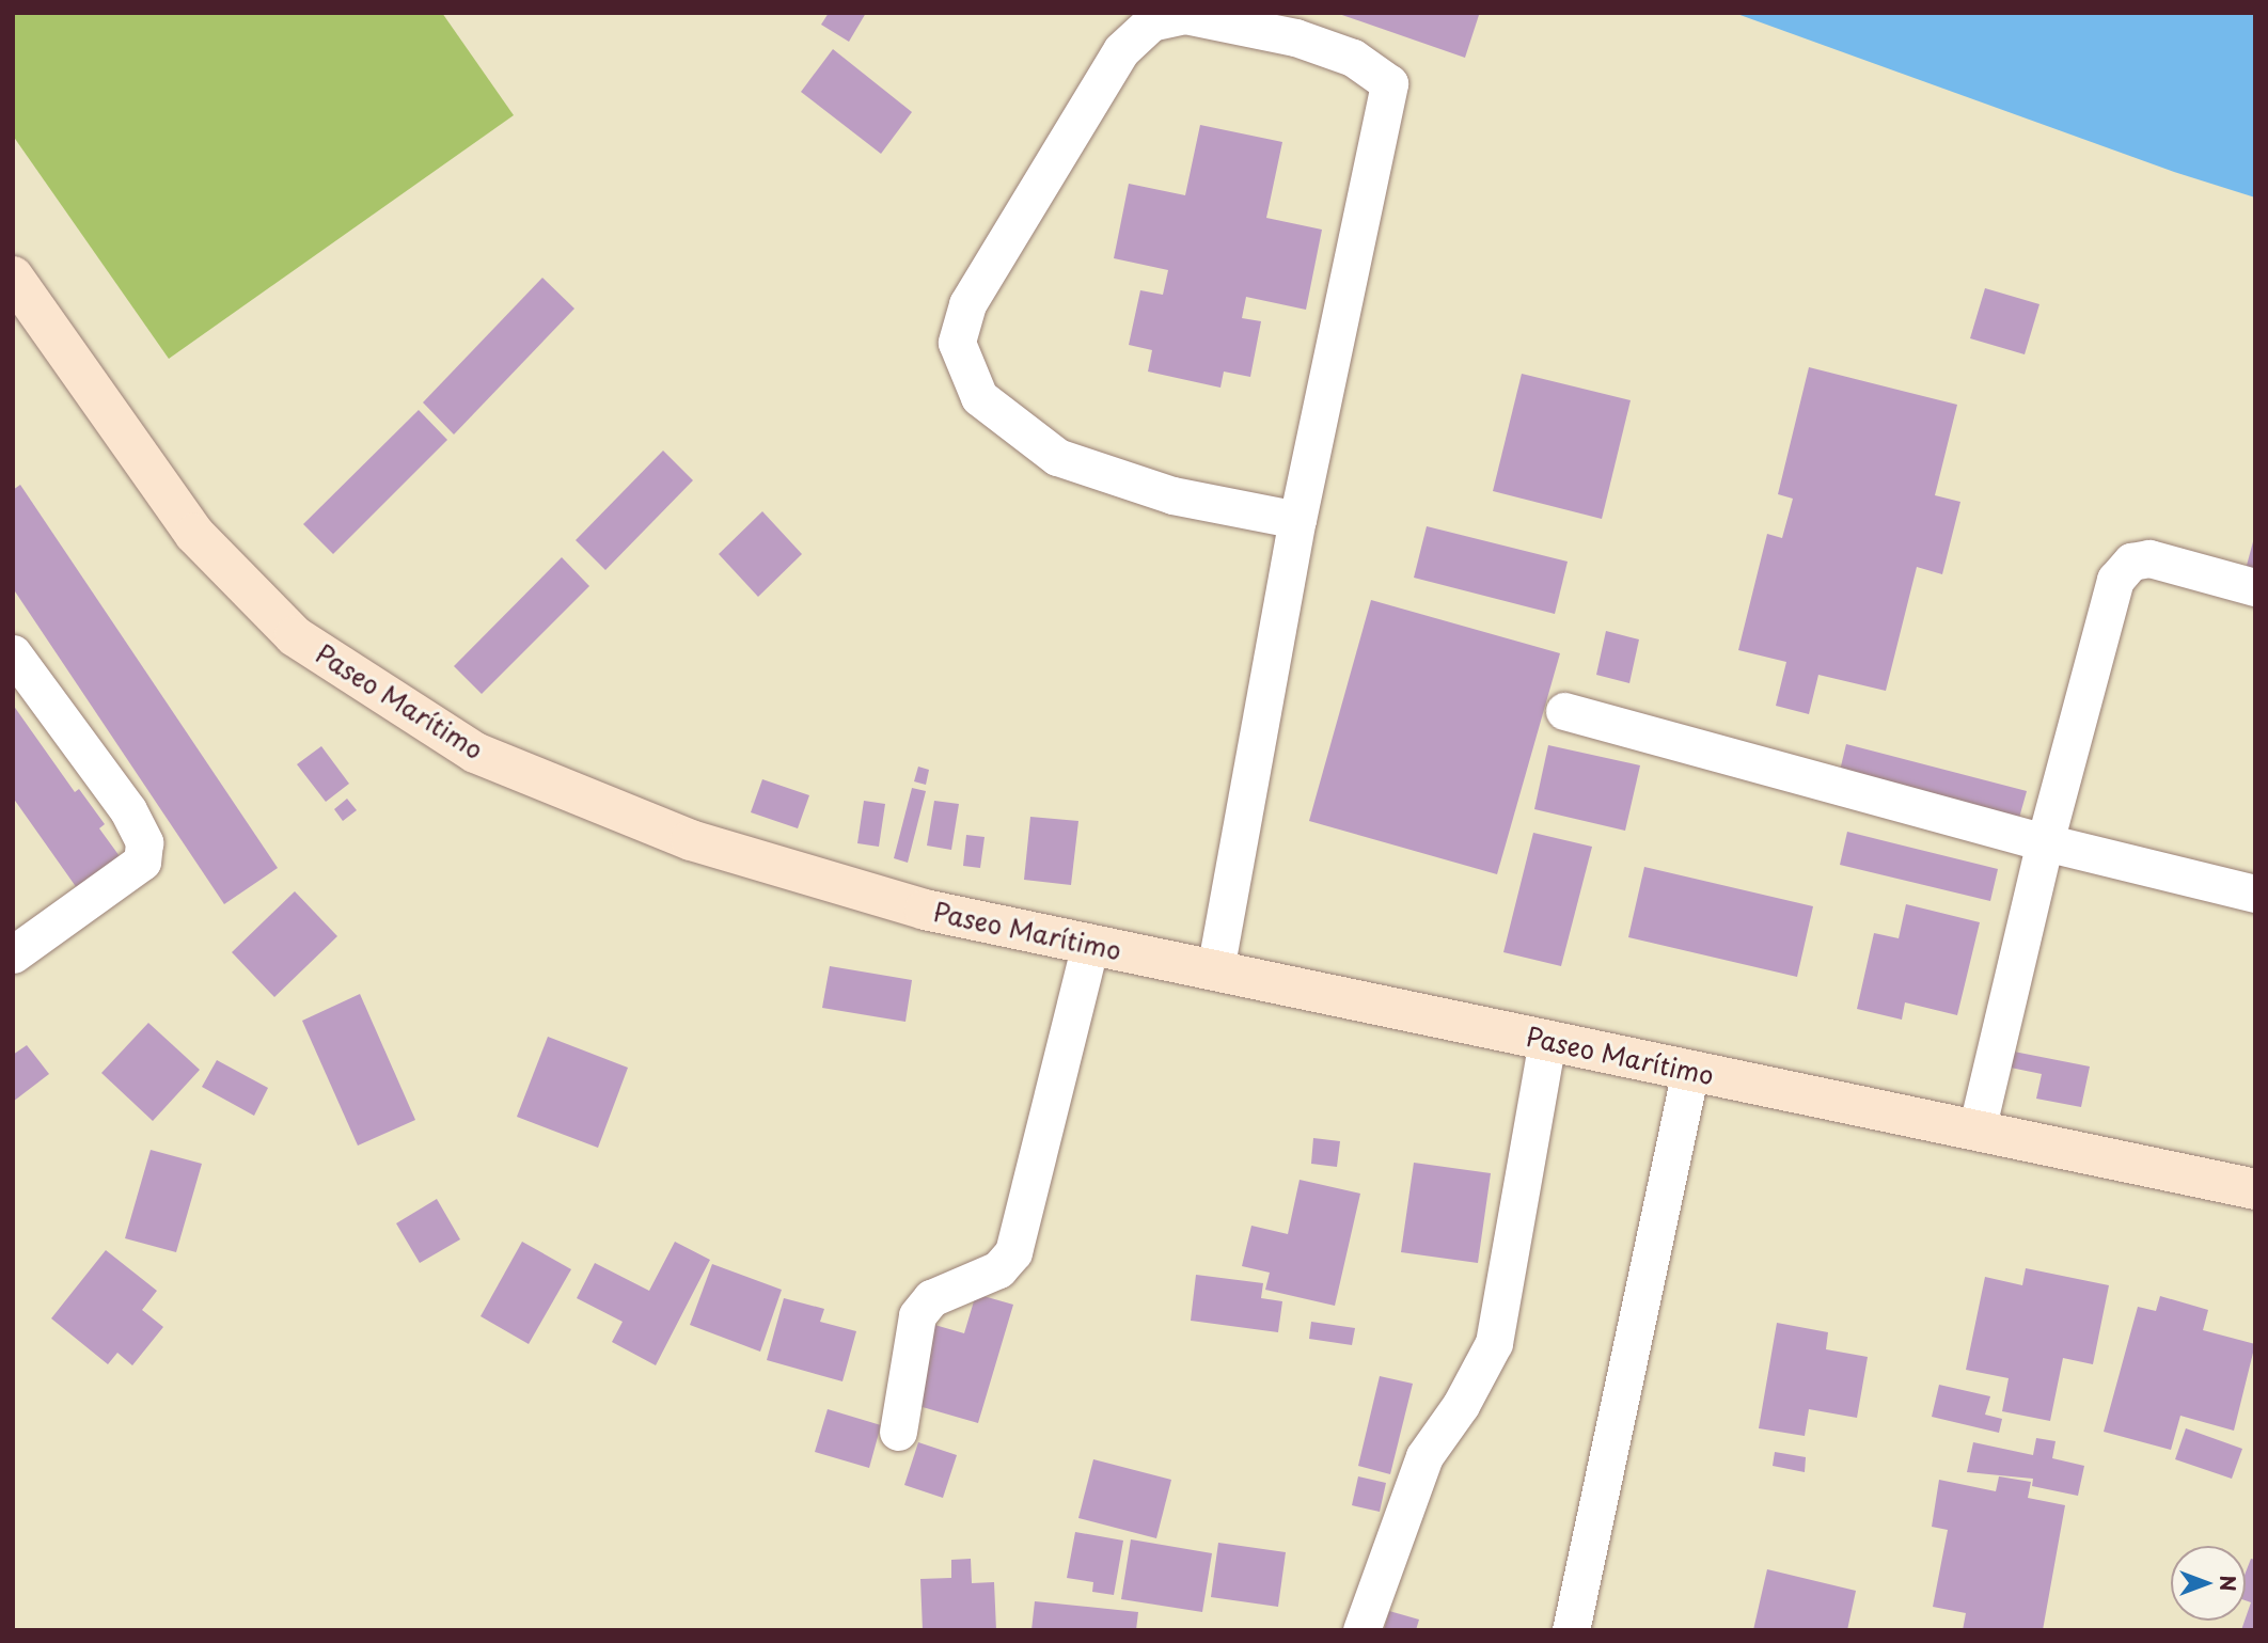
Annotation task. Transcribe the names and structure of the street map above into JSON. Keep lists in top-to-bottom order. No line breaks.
{"streets":{"main road":["Paseo Marítimo"]},"north":"right"}
